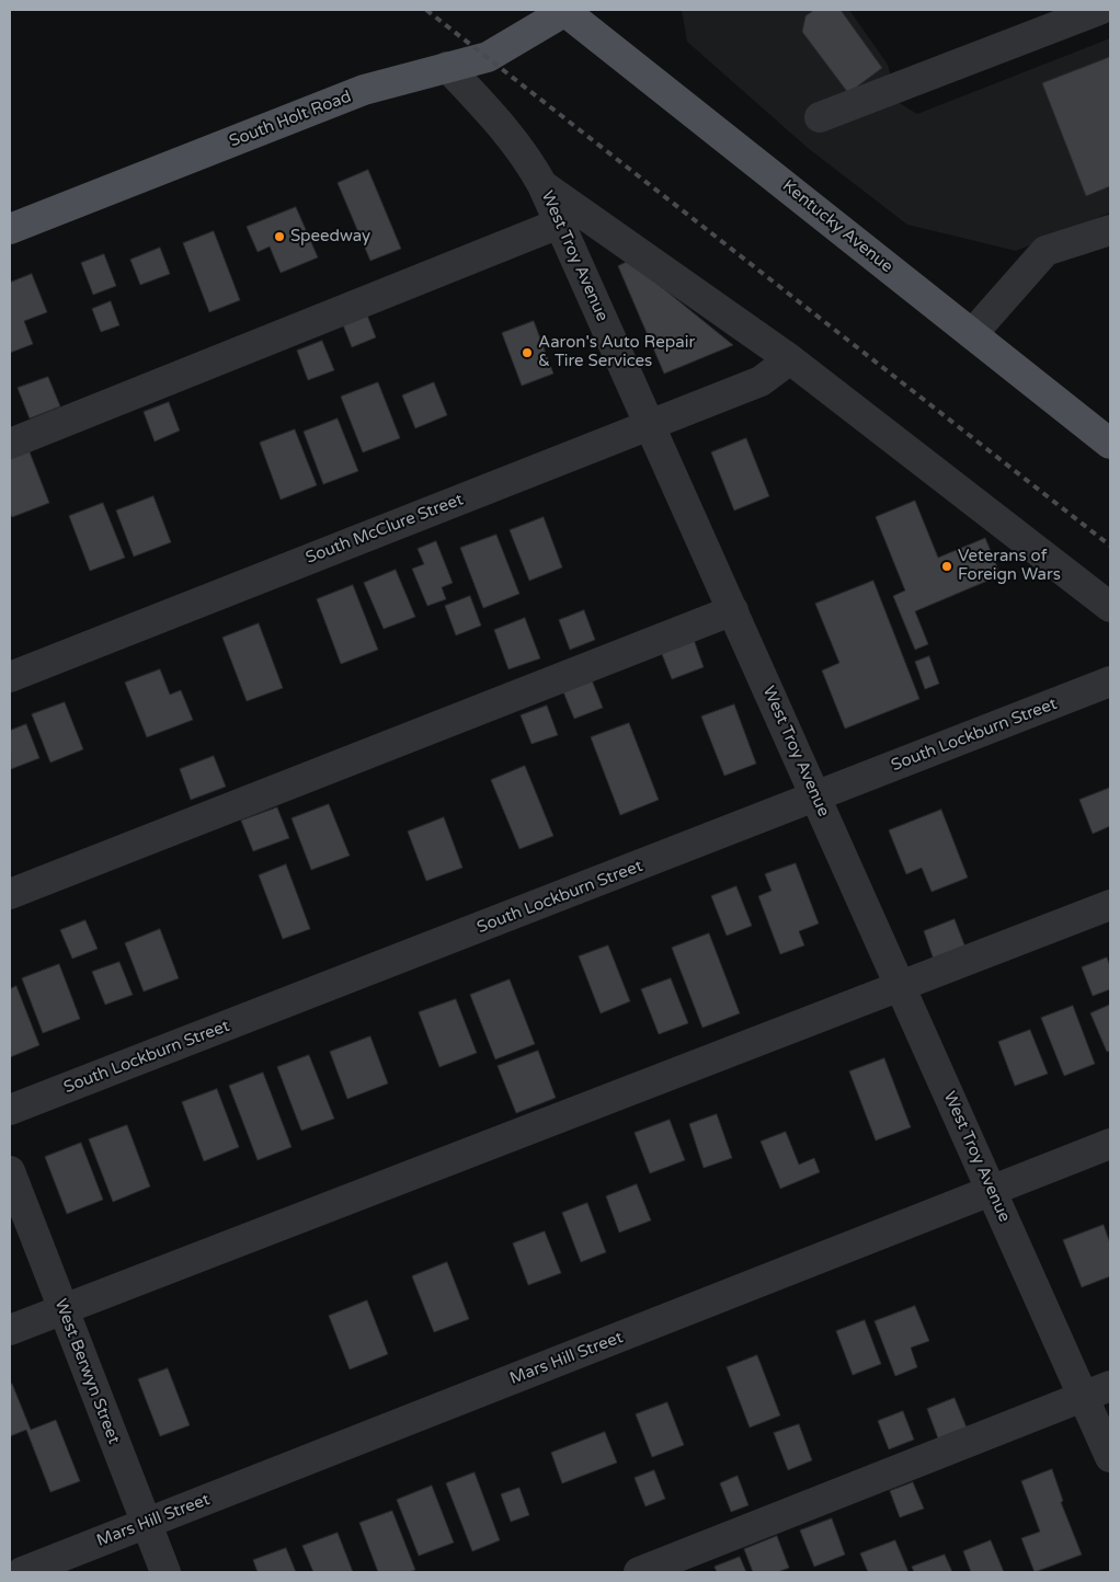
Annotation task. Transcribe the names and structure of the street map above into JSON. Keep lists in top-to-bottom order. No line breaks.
{"streets":{"main road":["South Holt Road","Kentucky Avenue"],"street":["West Troy Avenue","South McClure Street","South Lockburn Street","Mars Hill Street","West Berwyn Street"]},"crossings":[["South Holt Road","Kentucky Avenue"],["South Holt Road","West Troy Avenue"],["West Troy Avenue","South McClure Street"],["West Troy Avenue","South Lockburn Street"],["West Troy Avenue","Mars Hill Street"],["Mars Hill Street","West Berwyn Street"]],"places":["Speedway","Aaron's Auto Repair & Tire Services","Veterans of Foreign Wars"]}
